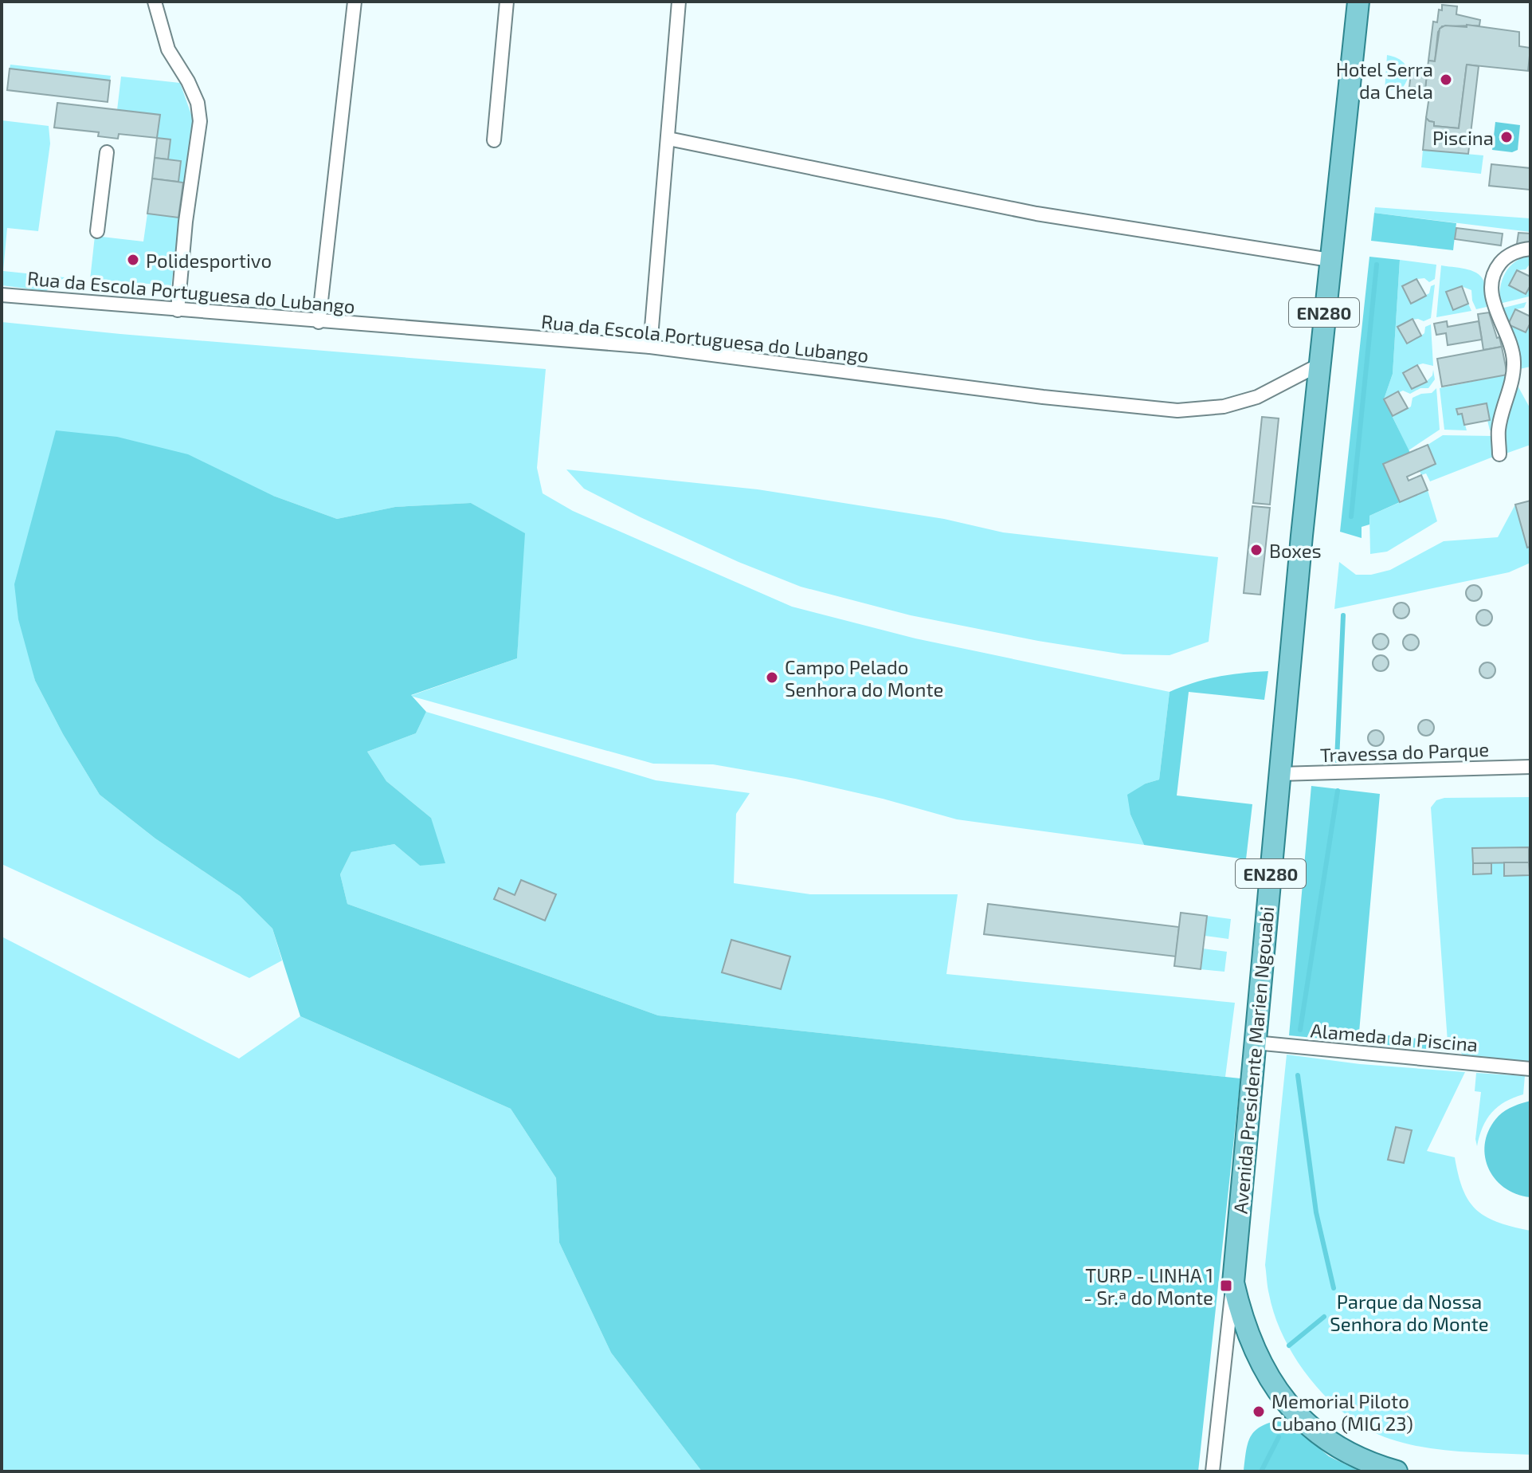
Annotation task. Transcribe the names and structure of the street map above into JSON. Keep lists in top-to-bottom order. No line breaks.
{"streets":{"main road":["EN280","Avenida Presidente Marien Ngouabi"],"street":["Rua da Escola Portuguesa do Lubango","Travessa do Parque","Alameda da Piscina"]},"crossings":[["Rua da Escola Portuguesa do Lubango","Avenida Presidente Marien Ngouabi"],["EN280","Avenida Presidente Marien Ngouabi"],["Travessa do Parque","Avenida Presidente Marien Ngouabi"],["Alameda da Piscina","Avenida Presidente Marien Ngouabi"]],"parks":["Parque da Nossa Senhora do Monte"],"places":{"other":["Hotel Serra da Chela","Piscina","Polidesportivo","Boxes","Campo Pelado Senhora do Monte","Memorial Piloto Cubano (MIG 23)"],"transit":["TURP - LINHA 1 - Sr.ª do Monte"]}}
